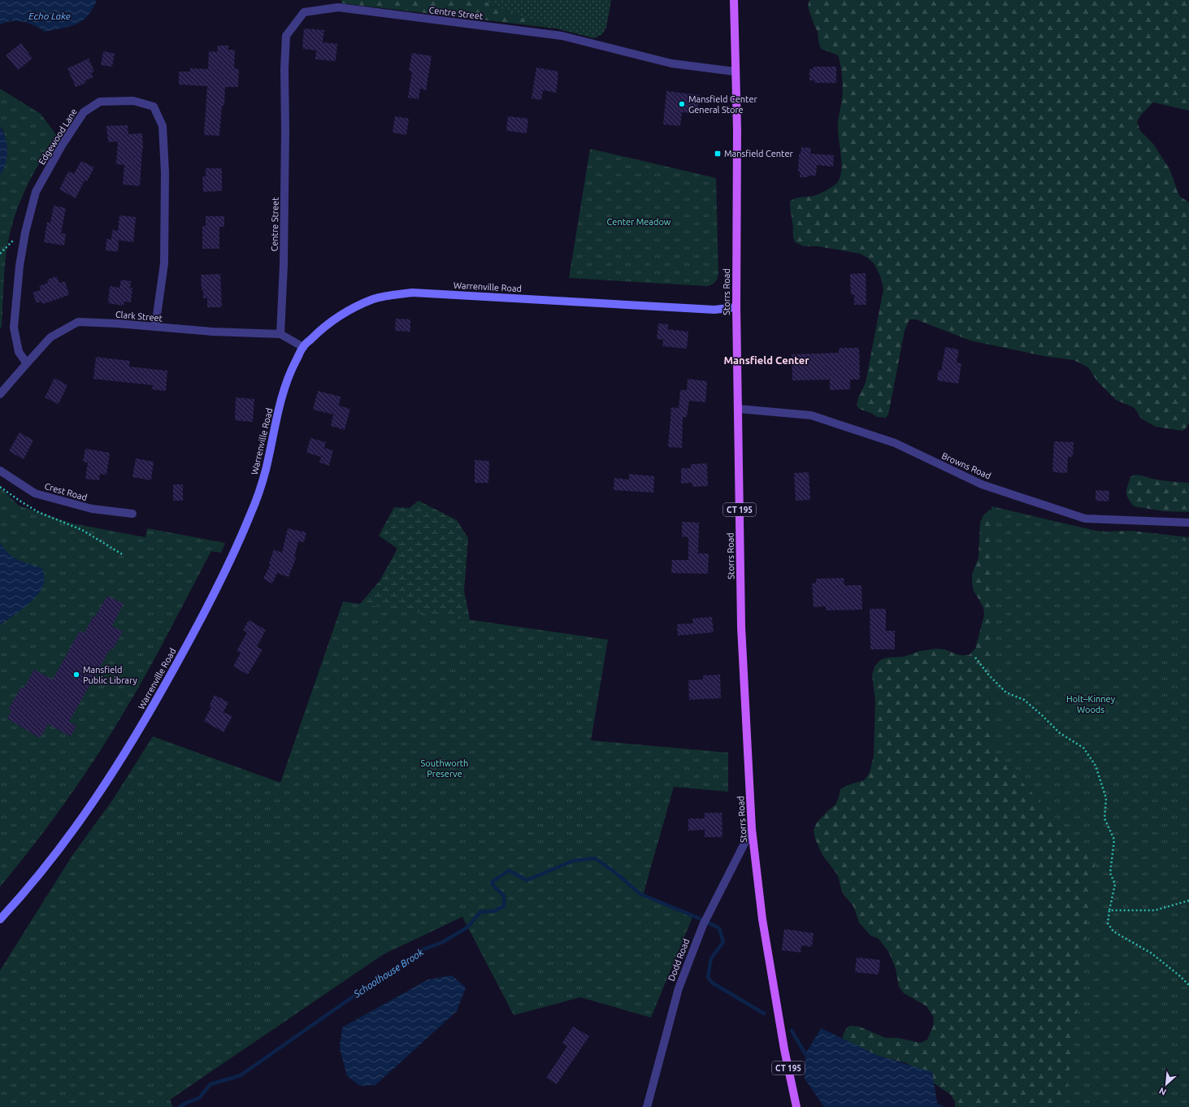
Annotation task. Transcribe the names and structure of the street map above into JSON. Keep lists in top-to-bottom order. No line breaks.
{"streets":{"main road":["Warrenville Road","Storrs Road","CT 195"],"street":["Centre Street","Edgewood Lane","Clark Street","Browns Road","Crest Road","Dodd Road"]},"crossings":[["Centre Street","Storrs Road"],["Centre Street","Clark Street"],["Edgewood Lane","Clark Street"],["Warrenville Road","Storrs Road"],["Warrenville Road","Clark Street"],["Storrs Road","Browns Road"],["Storrs Road","Dodd Road"]],"districts":["Mansfield Center"],"water":["Echo Lake","Schoolhouse Brook"],"parks":["Center Meadow","Holt–Kinney Woods","Southworth Preserve"],"places":{"other":["Mansfield Center General Store","Mansfield Public Library"],"transit":["Mansfield Center"]},"north":"bottom left"}
